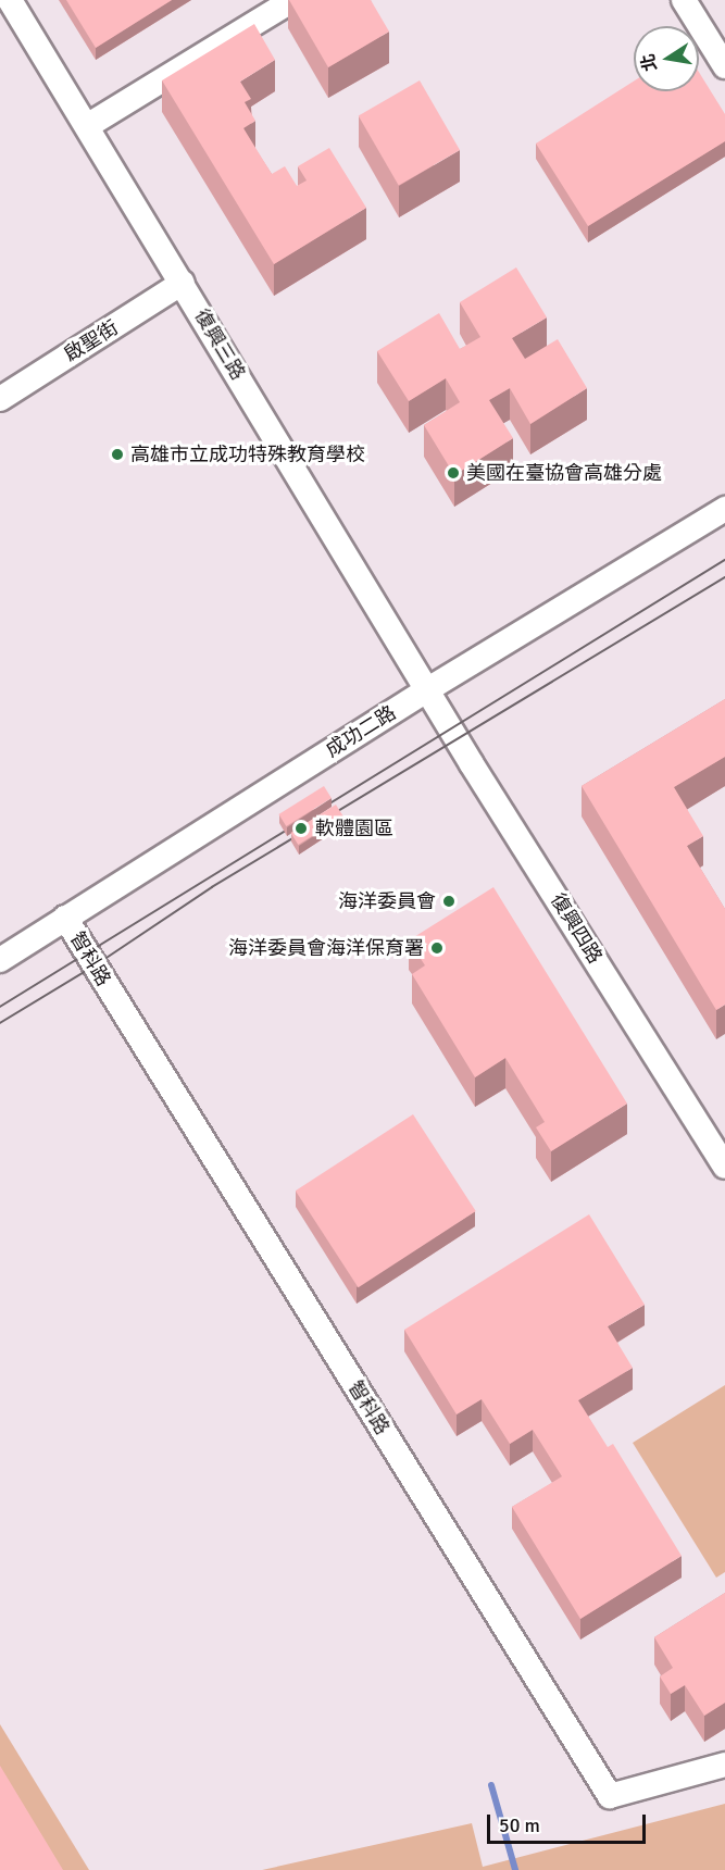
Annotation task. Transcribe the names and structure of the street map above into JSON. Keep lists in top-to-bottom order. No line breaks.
{"streets":{"street":["啟聖街","復興三路","成功二路","復興四路","智科路"]},"crossings":[["啟聖街","復興三路"],["復興三路","成功二路"],["復興三路","復興四路"],["成功二路","復興四路"],["成功二路","智科路"]],"places":["高雄市立成功特殊教育學校","美國在臺協會高雄分處","軟體園區","海洋委員會","海洋委員會海洋保育署"],"scale_bar":"50 m","north":"left"}
